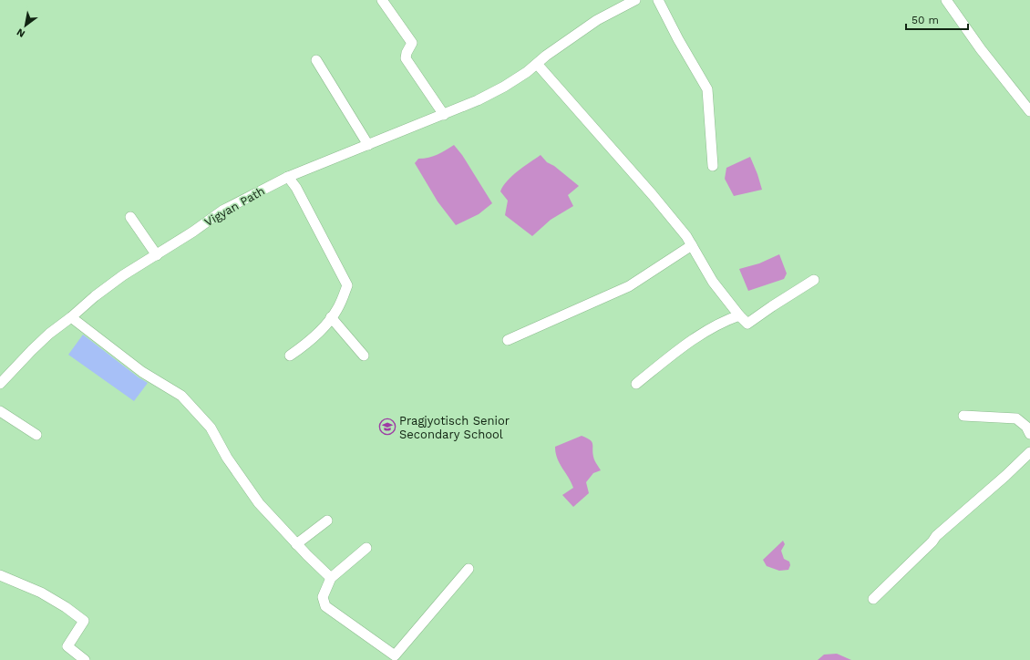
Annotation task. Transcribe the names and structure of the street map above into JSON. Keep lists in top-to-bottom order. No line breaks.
{"streets":{"street":["Vigyan Path"]},"places":{"school or university":["Pragjyotisch Senior Secondary School"]},"scale_bar":"50 m","north":"bottom left"}
